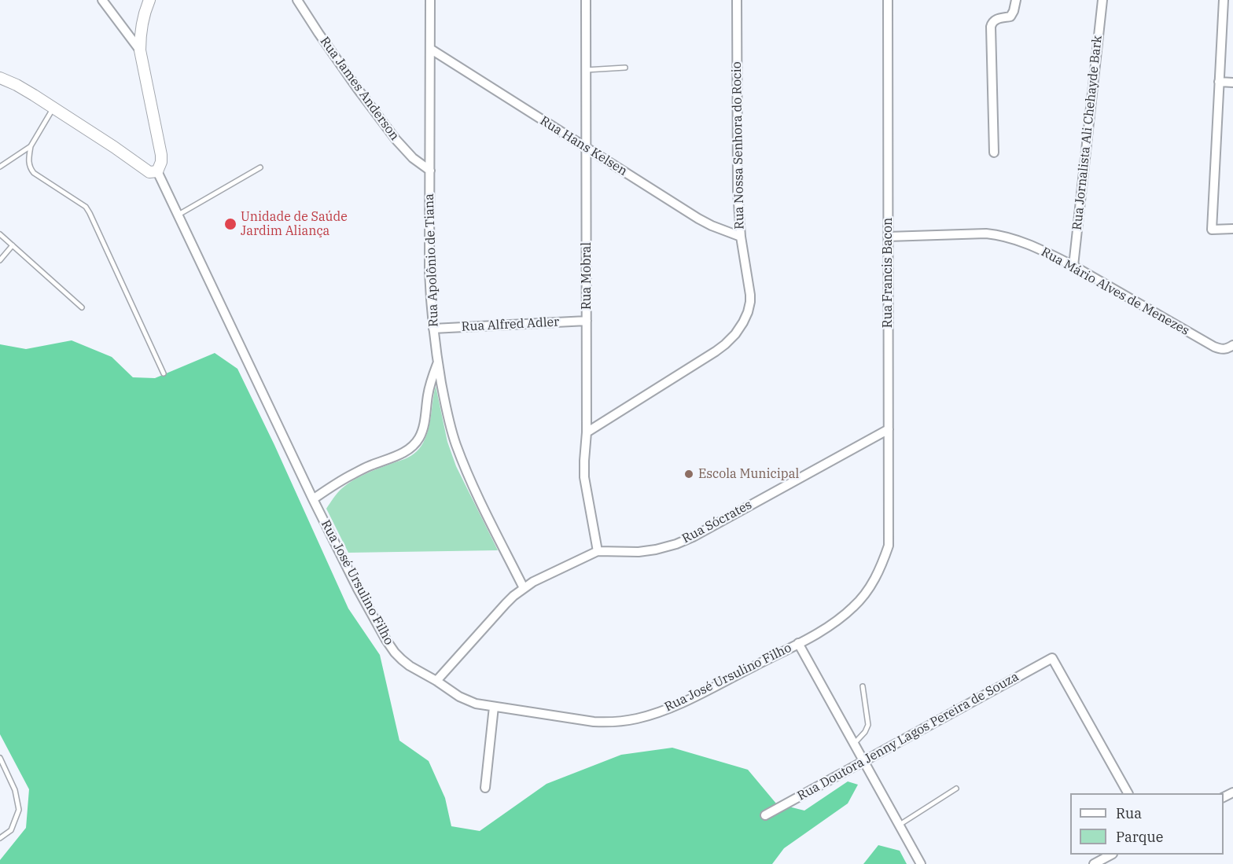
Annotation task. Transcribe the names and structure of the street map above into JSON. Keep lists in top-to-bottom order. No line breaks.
{"streets":{"street":["Rua James Anderson","Rua Jornalista Ali Chehayde Bark","Rua Nossa Senhora do Rocio","Rua Hans Kelsen","Rua Apolônio de Tiana","Rua Francis Bacon","Rua Mobral","Rua Mário Alves de Menezes","Rua Alfred Adler","Rua Sócrates","Rua José Ursulino Filho","Rua Doutora Jenny Lagos Pereira de Souza"]},"crossings":[["Rua James Anderson","Rua Apolônio de Tiana"],["Rua Jornalista Ali Chehayde Bark","Rua Mário Alves de Menezes"],["Rua Nossa Senhora do Rocio","Rua Hans Kelsen"],["Rua Nossa Senhora do Rocio","Rua Mobral"],["Rua Hans Kelsen","Rua Apolônio de Tiana"],["Rua Hans Kelsen","Rua Mobral"],["Rua Apolônio de Tiana","Rua Alfred Adler"],["Rua Apolônio de Tiana","Rua Sócrates"],["Rua Francis Bacon","Rua Mário Alves de Menezes"],["Rua Francis Bacon","Rua Sócrates"],["Rua Francis Bacon","Rua José Ursulino Filho"],["Rua Mobral","Rua Alfred Adler"],["Rua Mobral","Rua Sócrates"],["Rua Sócrates","Rua José Ursulino Filho"]],"places":["Unidade de Saúde Jardim Aliança","Escola Municipal"],"legend":["Rua","Parque"]}
